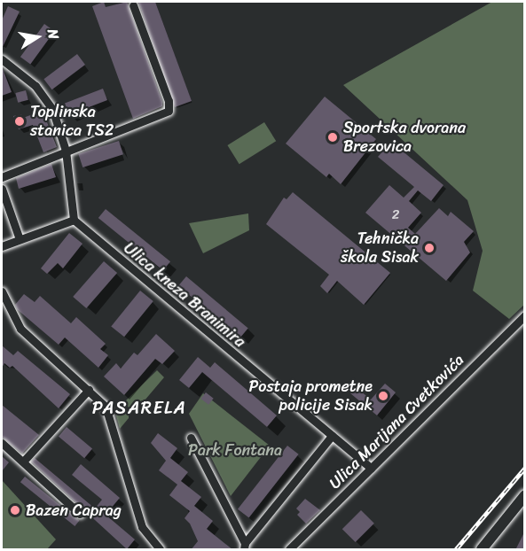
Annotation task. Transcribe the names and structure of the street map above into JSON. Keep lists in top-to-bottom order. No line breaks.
{"streets":{"street":["Ulica kneza Branimira","Ulica Marijana Cvetkovića"]},"crossings":[["Ulica kneza Branimira","Ulica Marijana Cvetkovića"]],"districts":["PASARELA"],"parks":["Park Fontana"],"places":["Toplinska stanica TS2","Sportska dvorana Brezovica","Tehnička škola Sisak","Postaja prometne policije Sisak","Bazen Caprag"],"house_numbers":["2"],"north":"right"}
